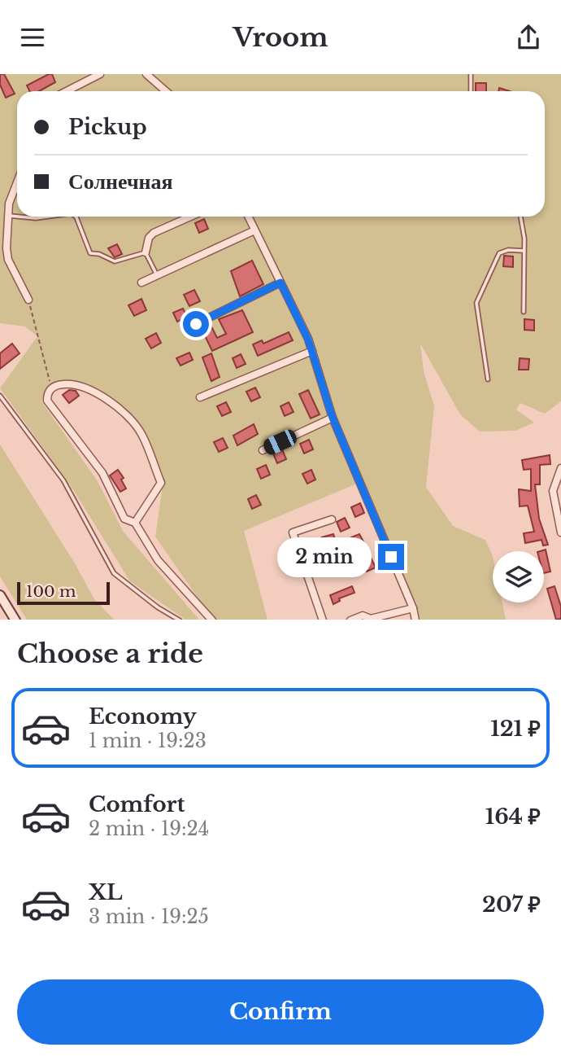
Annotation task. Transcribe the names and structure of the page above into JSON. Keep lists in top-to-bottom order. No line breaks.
{"scale_bar":"100 m","page":{"header":"Vroom","banner":["Pickup","Солнечная"],"bubble":"2 min","scale":"100 m","heading":"Choose a ride","list":[{"name":"Economy","note":"1 min · 19:23","value":"121 ₽"},{"name":"Comfort","note":"2 min · 19:24","value":"164 ₽"},{"name":"XL","note":"3 min · 19:25","value":"207 ₽"}],"buttons":"Confirm"}}
